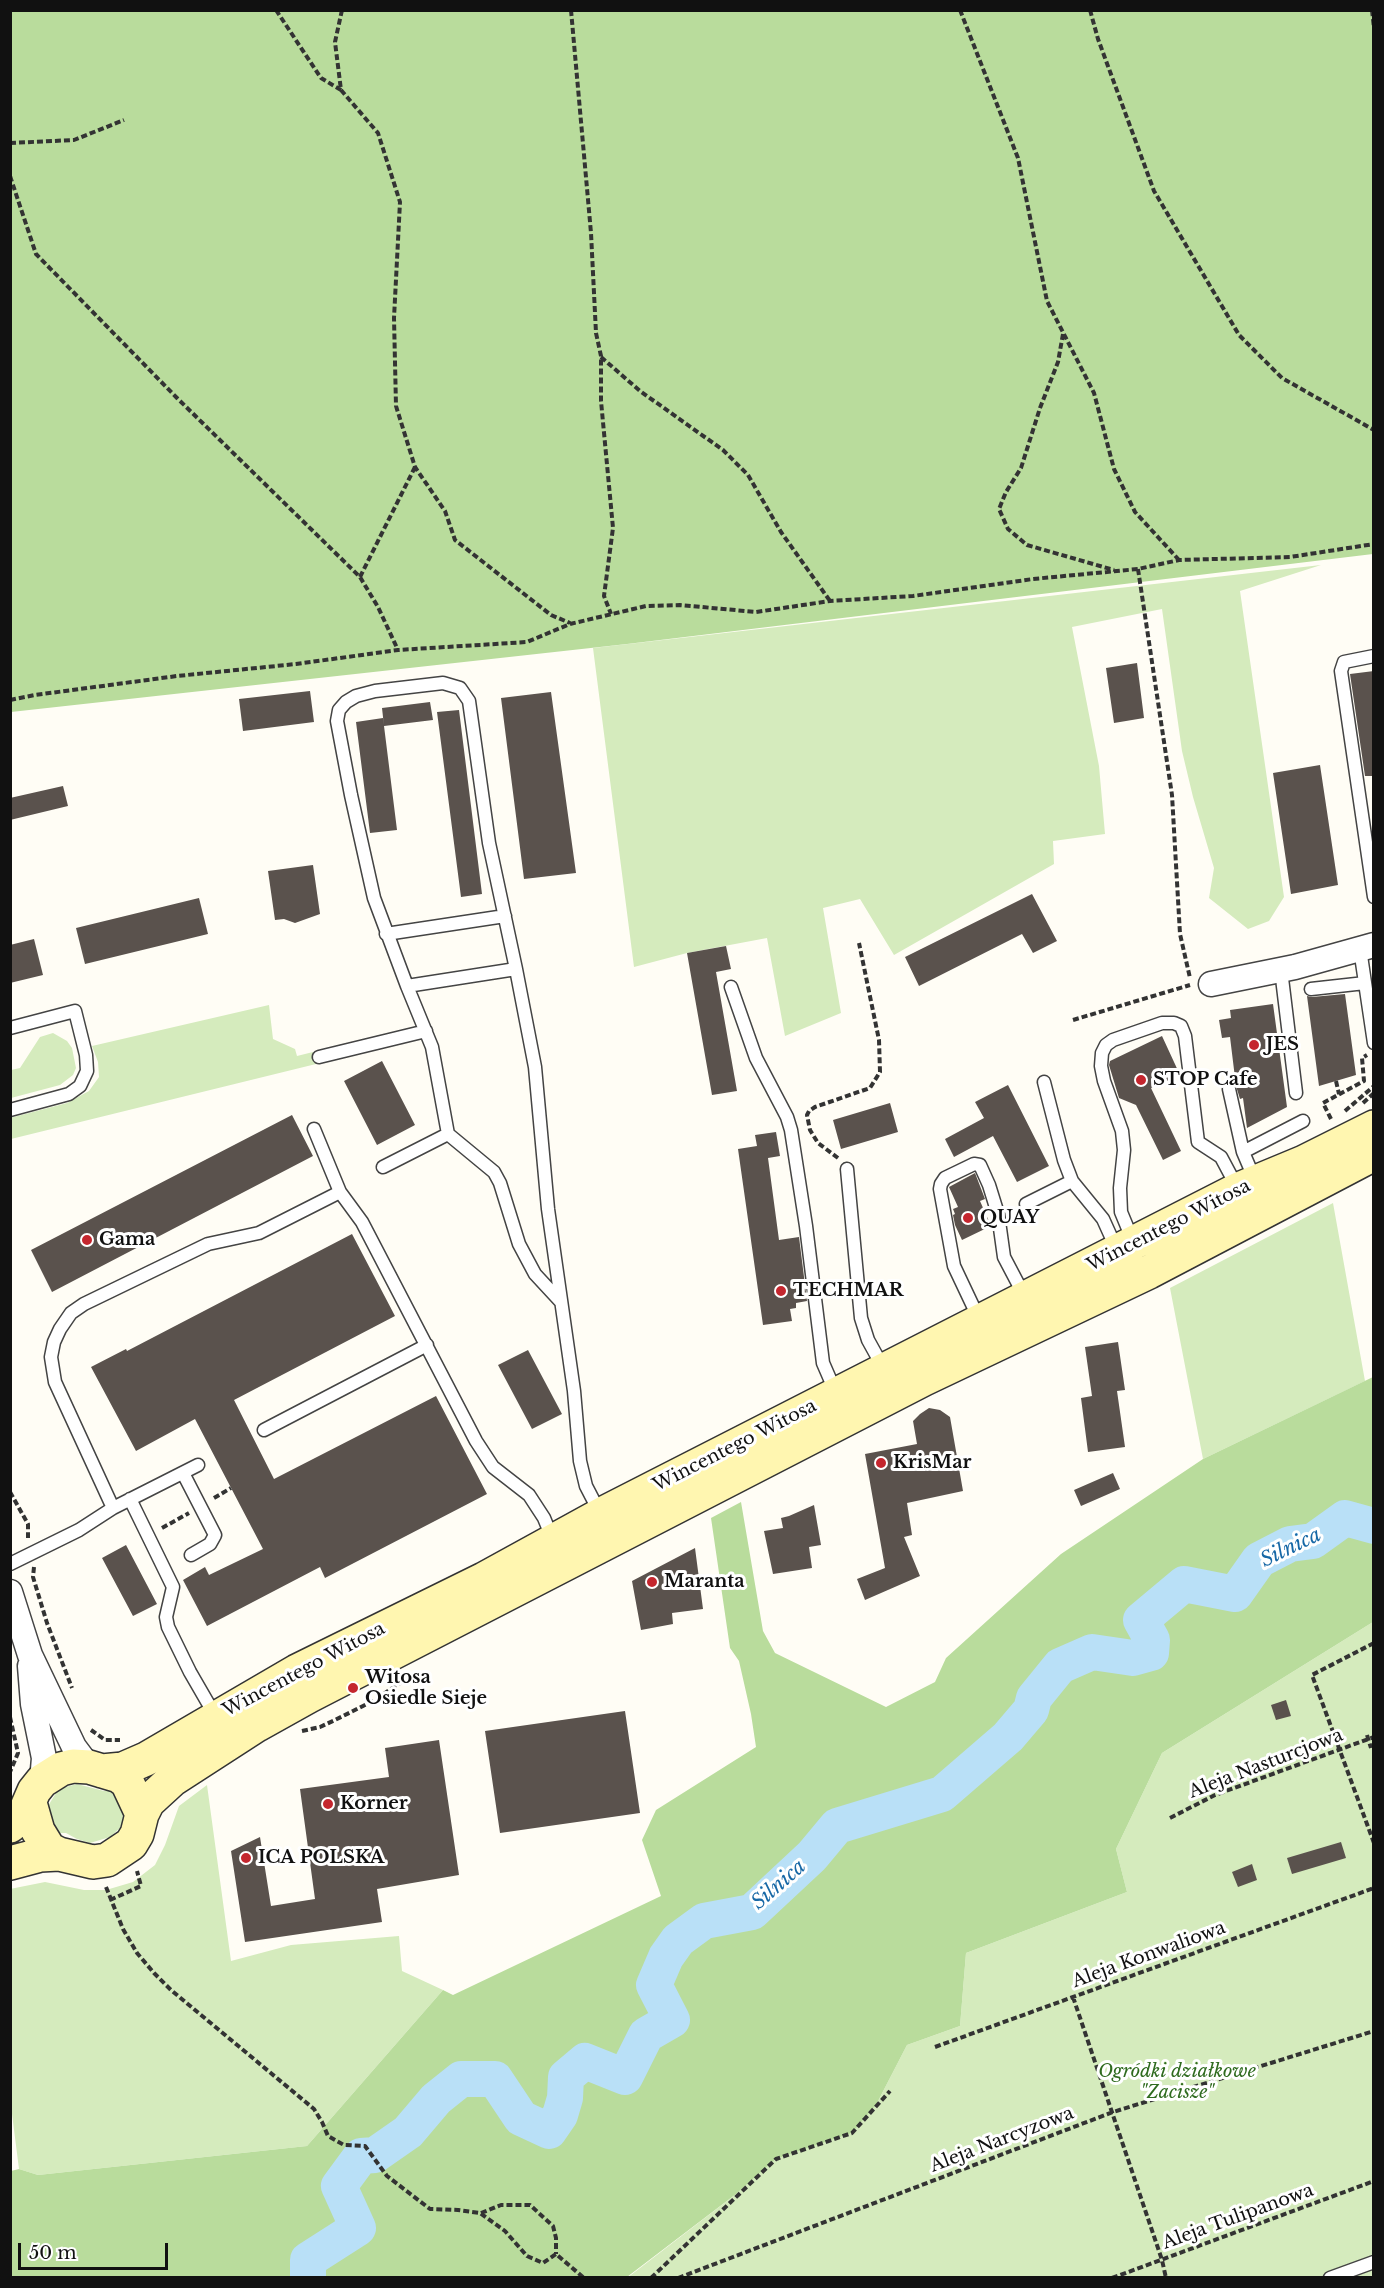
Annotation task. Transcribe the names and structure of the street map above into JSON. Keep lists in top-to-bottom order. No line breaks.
{"streets":{"main road":["Wincentego Witosa"],"path":["Aleja Nasturcjowa","Aleja Konwaliowa","Aleja Narcyzowa","Aleja Tulipanowa"]},"water":["Silnica"],"parks":["Ogródki działkowe \"Zacisze\""],"places":["JES","STOP Cafe","QUAY","Gama","TECHMAR","KrisMar","Maranta","Witosa Osiedle Sieje","Korner","ICA POLSKA"],"scale_bar":"50 m"}
